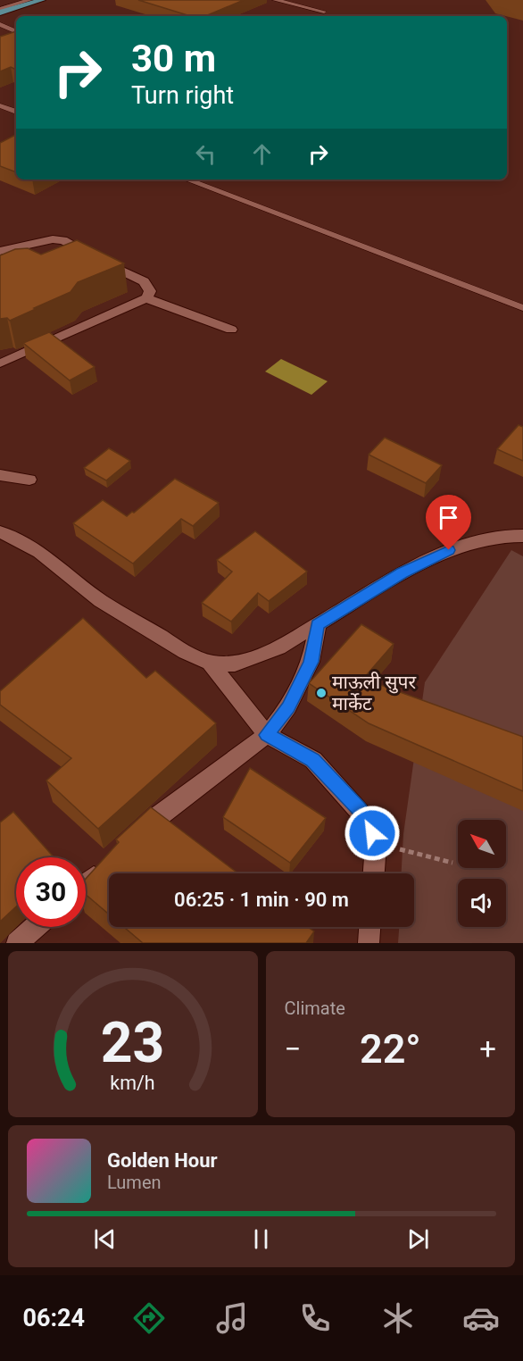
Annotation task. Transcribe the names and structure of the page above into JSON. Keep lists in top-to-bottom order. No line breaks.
{"places":["माऊली सुपर मार्केट"],"north":"top left","page":{"turn":["30 m","Turn right"],"limit":"30","trip":"06:25 · 1 min · 90 m","tile":"Climate","heat":["−","22°","+"],"song":["Golden Hour","Lumen"],"tabs":"06:24","gauge":["23","km/h"]}}
